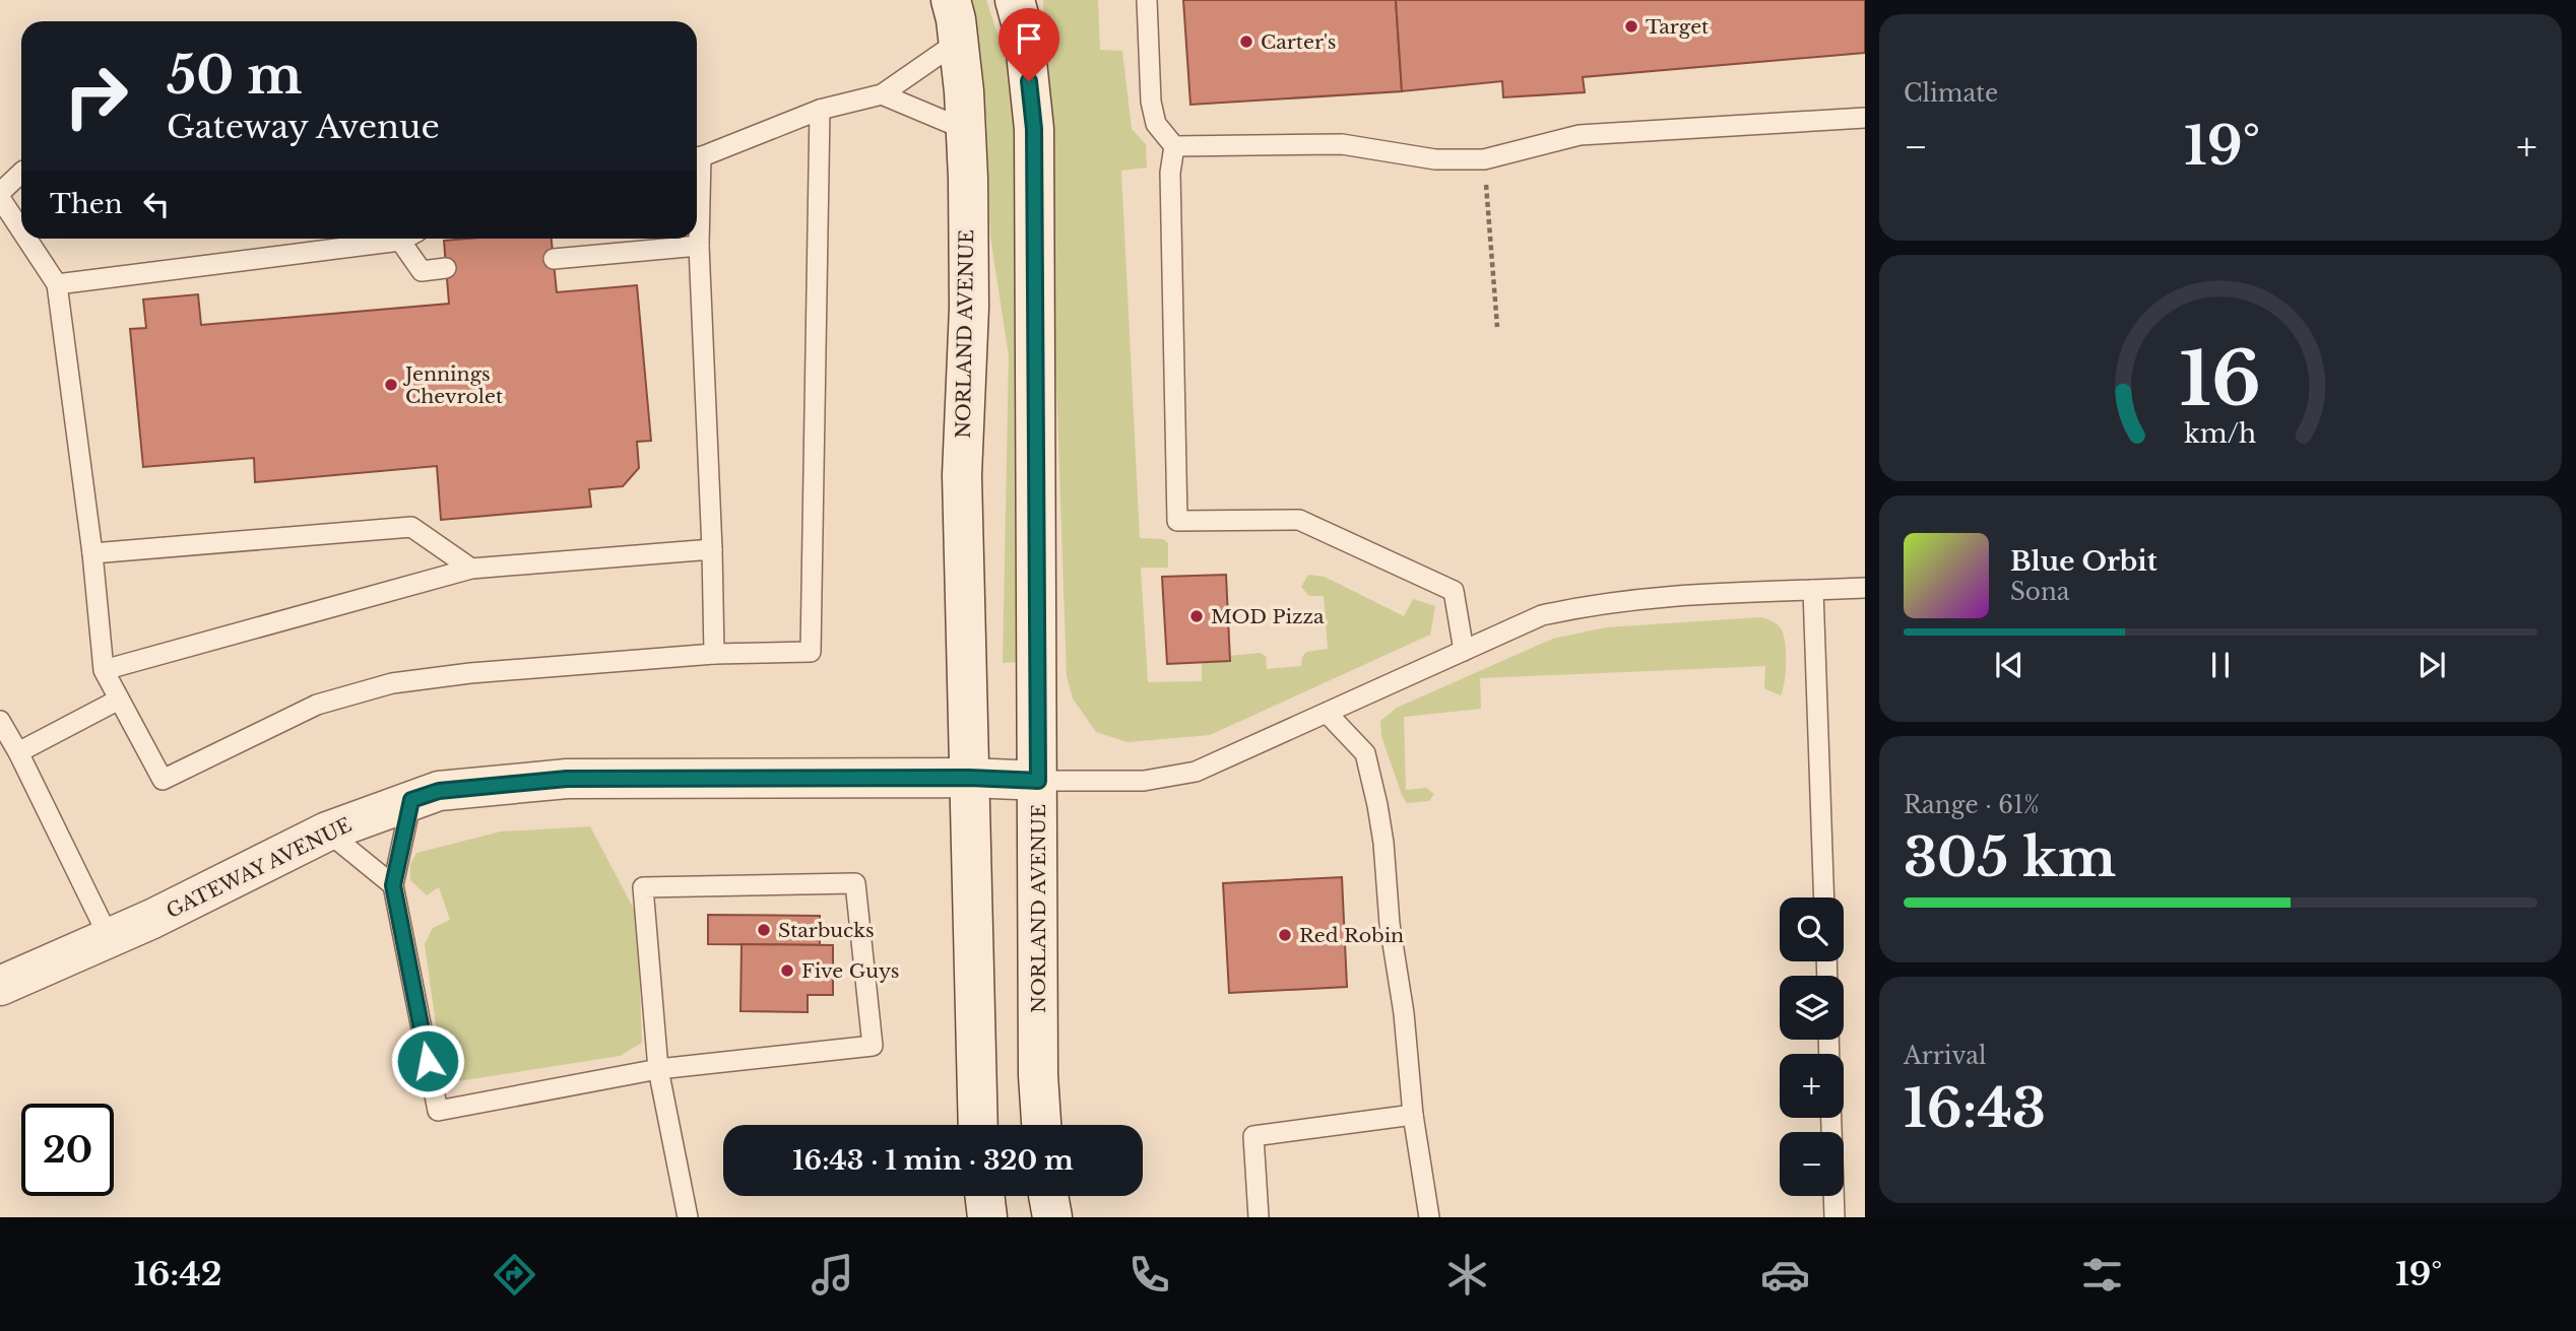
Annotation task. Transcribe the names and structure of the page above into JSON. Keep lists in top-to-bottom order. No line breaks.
{"streets":{"main road":["NORLAND AVENUE","GATEWAY AVENUE"]},"crossings":[["NORLAND AVENUE","GATEWAY AVENUE"]],"places":["Target","Carter's","Jennings Chevrolet","MOD Pizza","Starbucks","Red Robin","Five Guys"],"page":{"tile":["Climate",["Range · 61%","305 km"],["Arrival","16:43"]],"turn":["50 m","Gateway Avenue"],"heat":["−","19°","+"],"then":"Then","song":["Blue Orbit","Sona"],"map_buttons":["+","−"],"limit":"20","trip":"16:43 · 1 min · 320 m","tabs":["16:42","19°"],"gauge":["16","km/h"]}}
